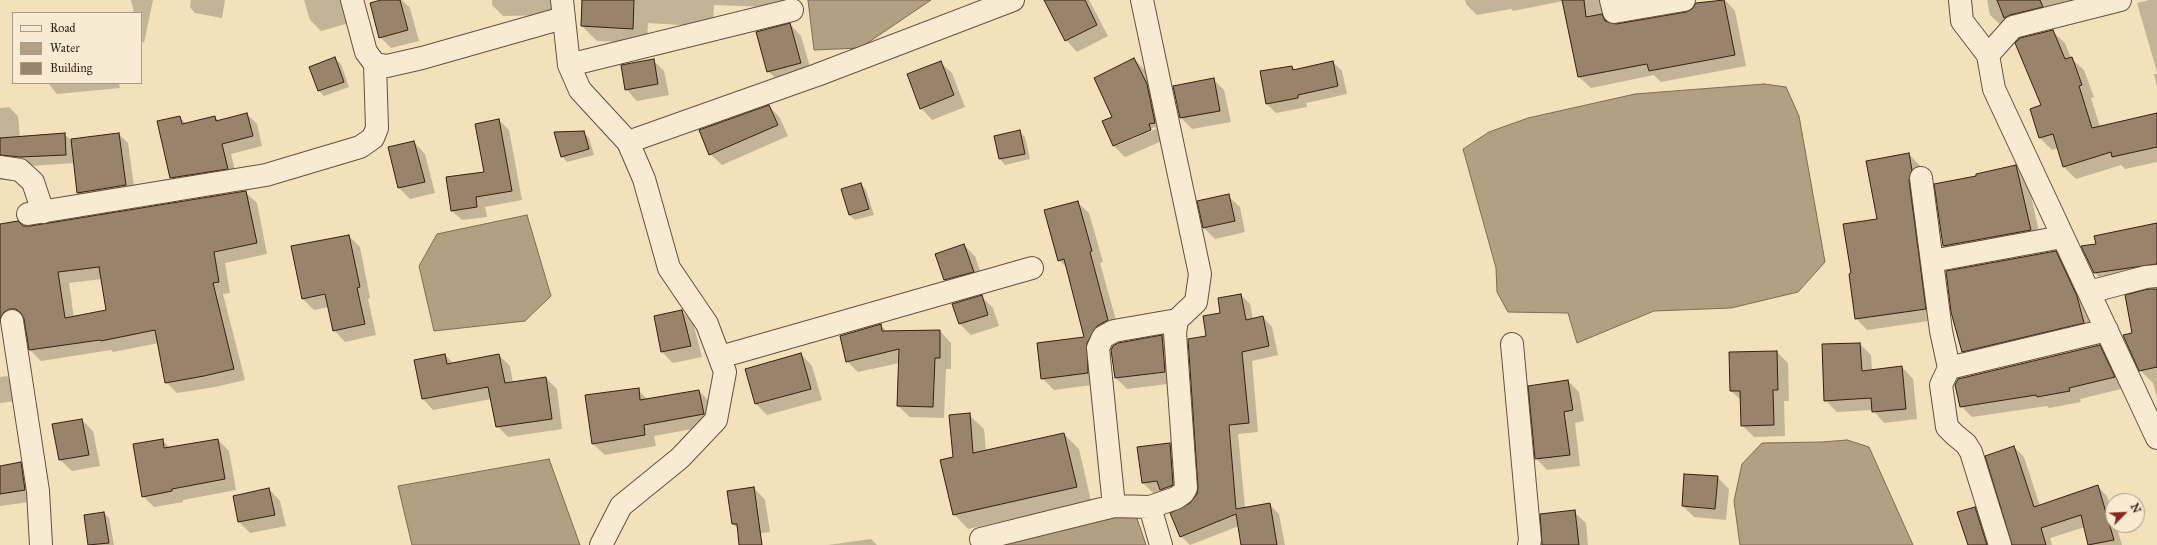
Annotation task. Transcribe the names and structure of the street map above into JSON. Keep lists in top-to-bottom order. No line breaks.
{"legend":["Road","Water","Building"],"north":"top right"}
